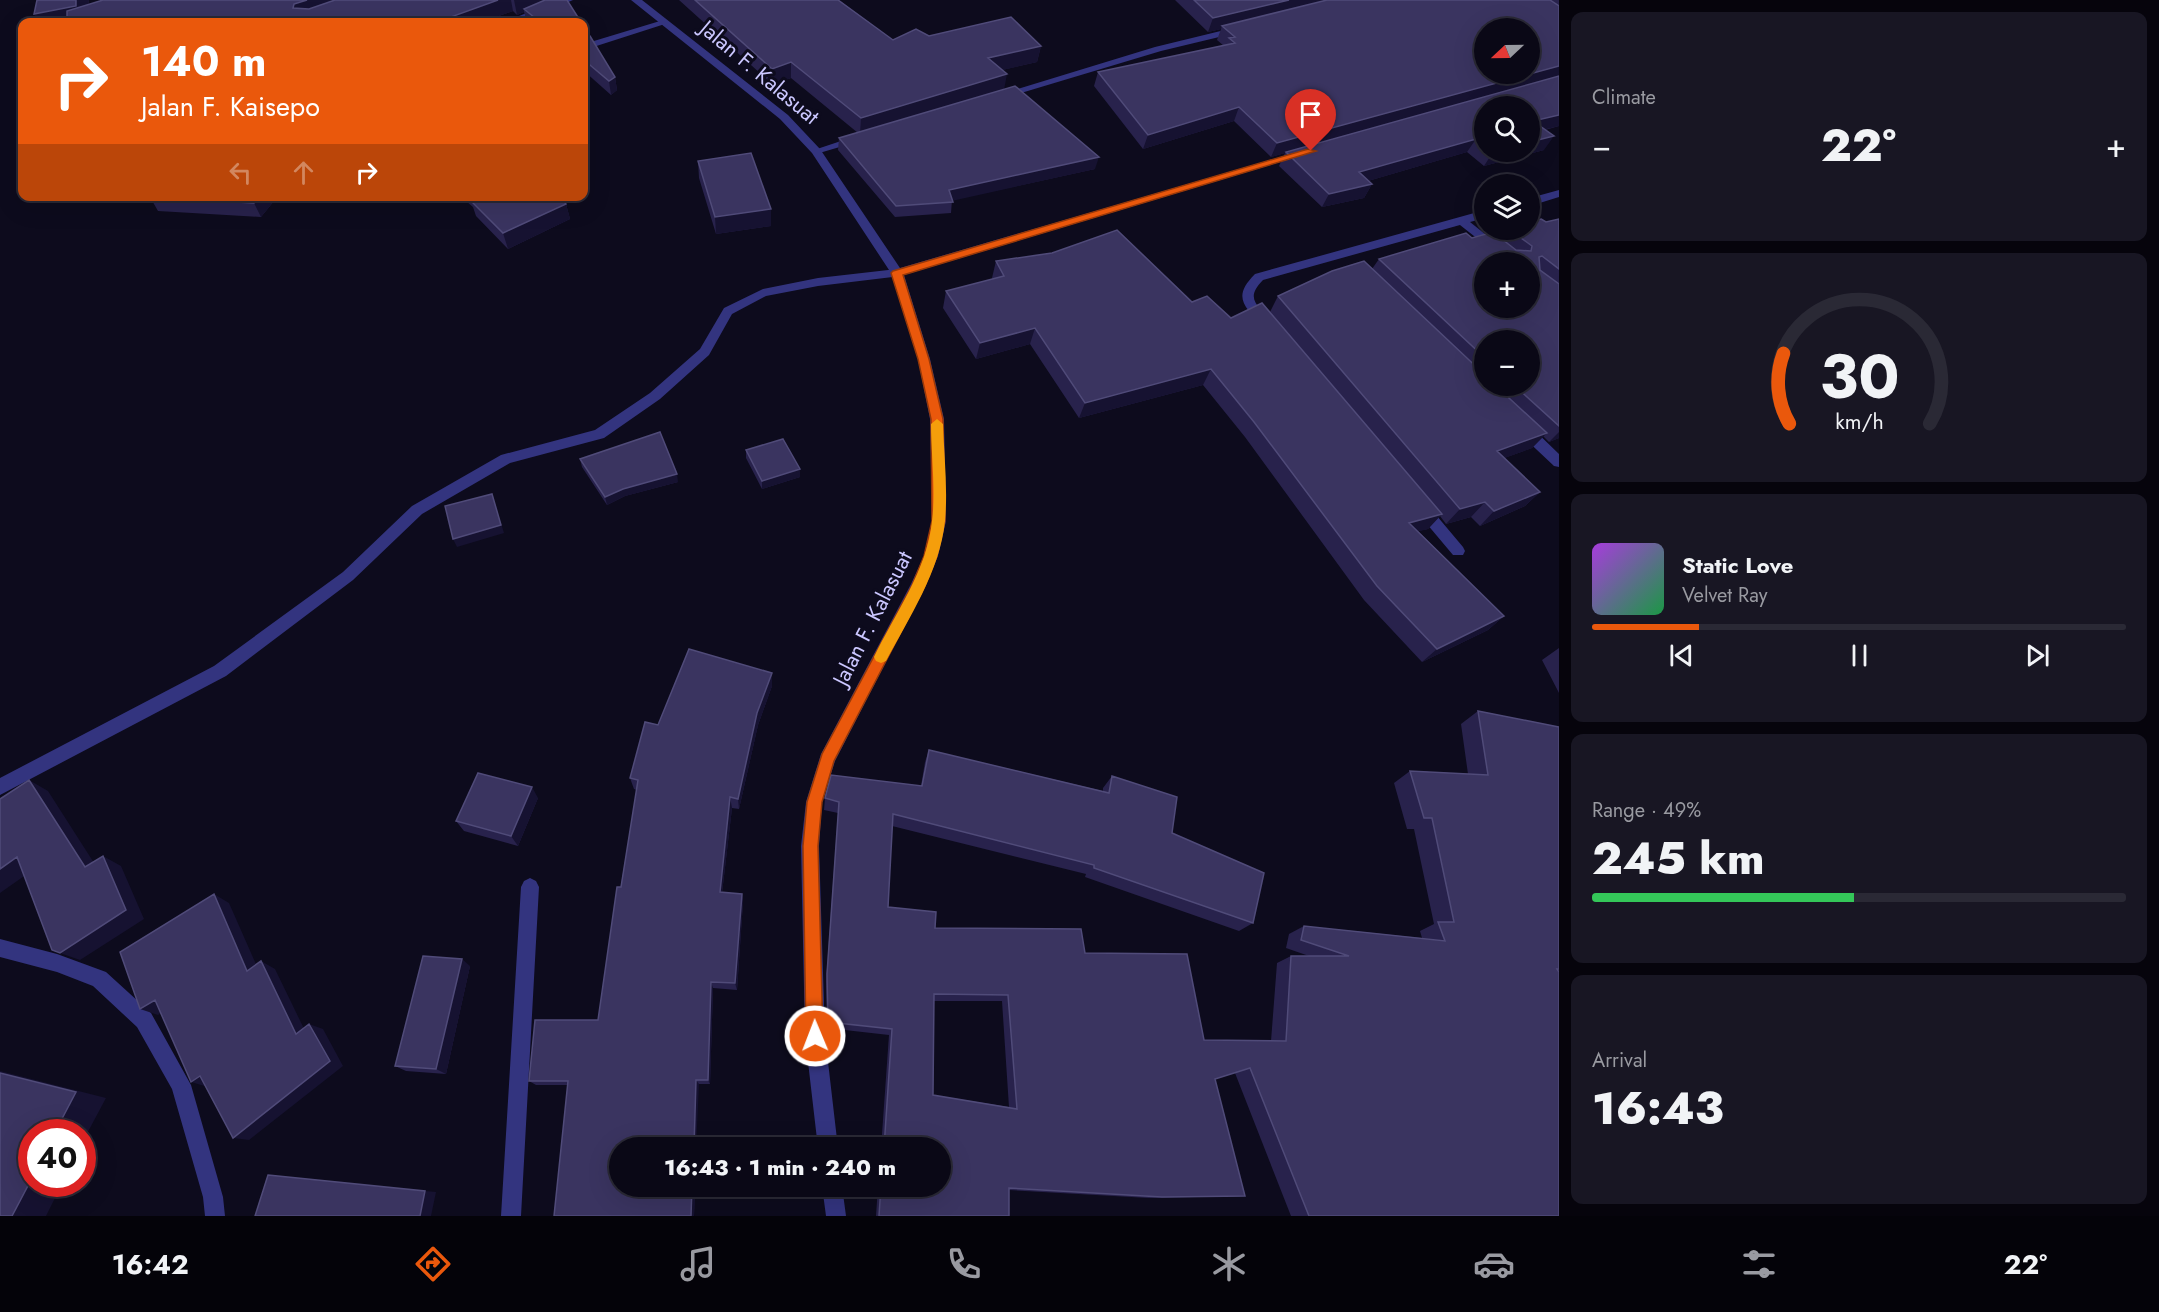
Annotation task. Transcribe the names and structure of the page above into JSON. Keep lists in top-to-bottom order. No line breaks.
{"streets":{"street":["Jalan F. Kalasuat"]},"north":"left","page":{"tile":["Climate",["Range · 49%","245 km"],["Arrival","16:43"]],"map_buttons":["+","−"],"turn":["140 m","Jalan F. Kaisepo"],"heat":["−","22°","+"],"song":["Static Love","Velvet Ray"],"limit":"40","trip":"16:43 · 1 min · 240 m","tabs":["16:42","22°"],"gauge":["30","km/h"]}}
